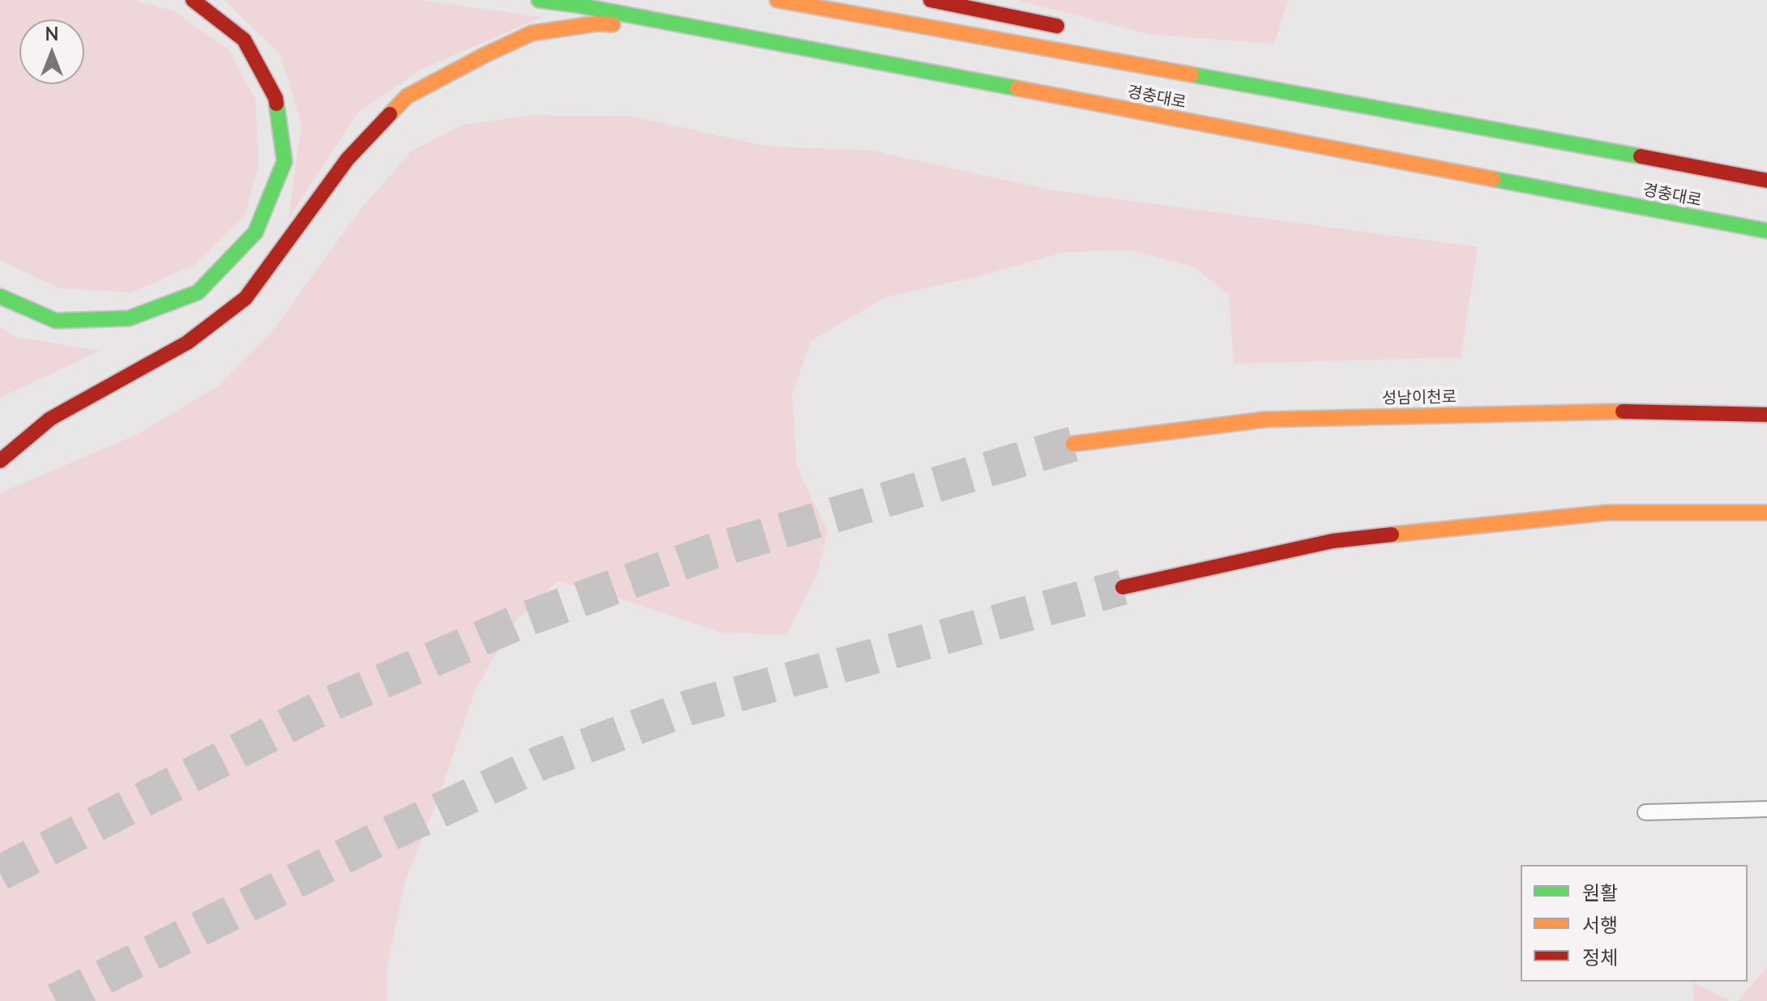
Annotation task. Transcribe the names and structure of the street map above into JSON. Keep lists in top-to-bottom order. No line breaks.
{"streets":{"main road":["경충대로","성남이천로"]},"legend":["원활","서행","정체"],"north":"top"}
